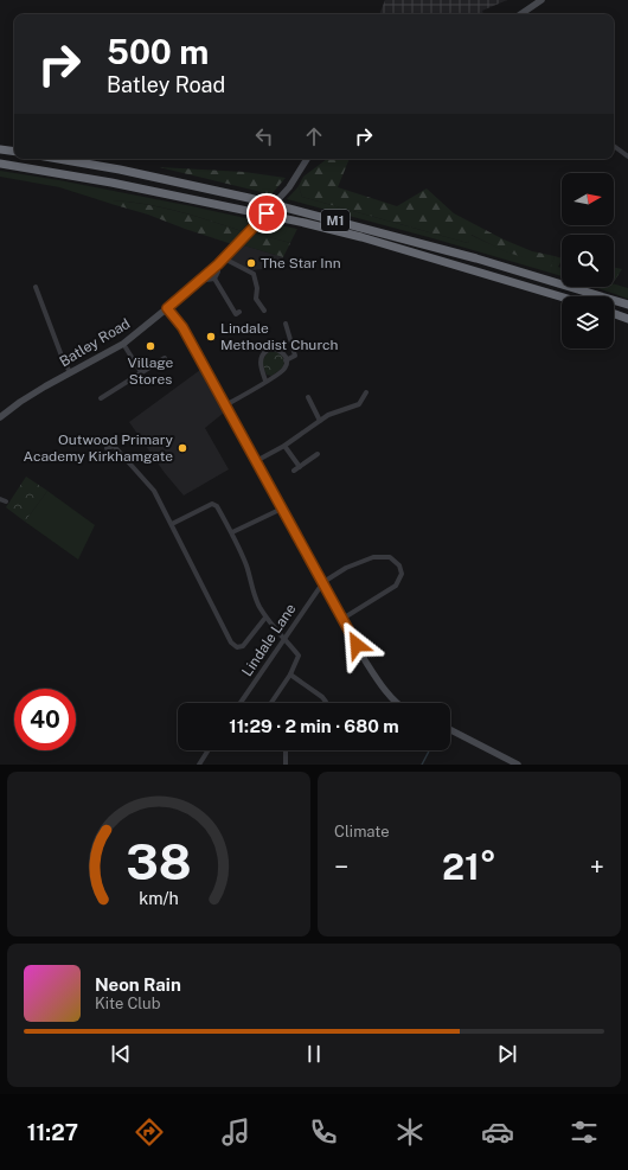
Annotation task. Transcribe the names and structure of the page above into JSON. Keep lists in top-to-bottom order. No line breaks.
{"streets":{"highway":["M1"],"street":["Batley Road","Lindale Lane"]},"places":["The Star Inn","Lindale Methodist Church","Village Stores","Outwood Primary Academy Kirkhamgate"],"north":"right","page":{"turn":["500 m","Batley Road"],"limit":"40","trip":"11:29 · 2 min · 680 m","tile":"Climate","heat":["−","21°","+"],"song":["Neon Rain","Kite Club"],"tabs":"11:27","gauge":["38","km/h"]}}
